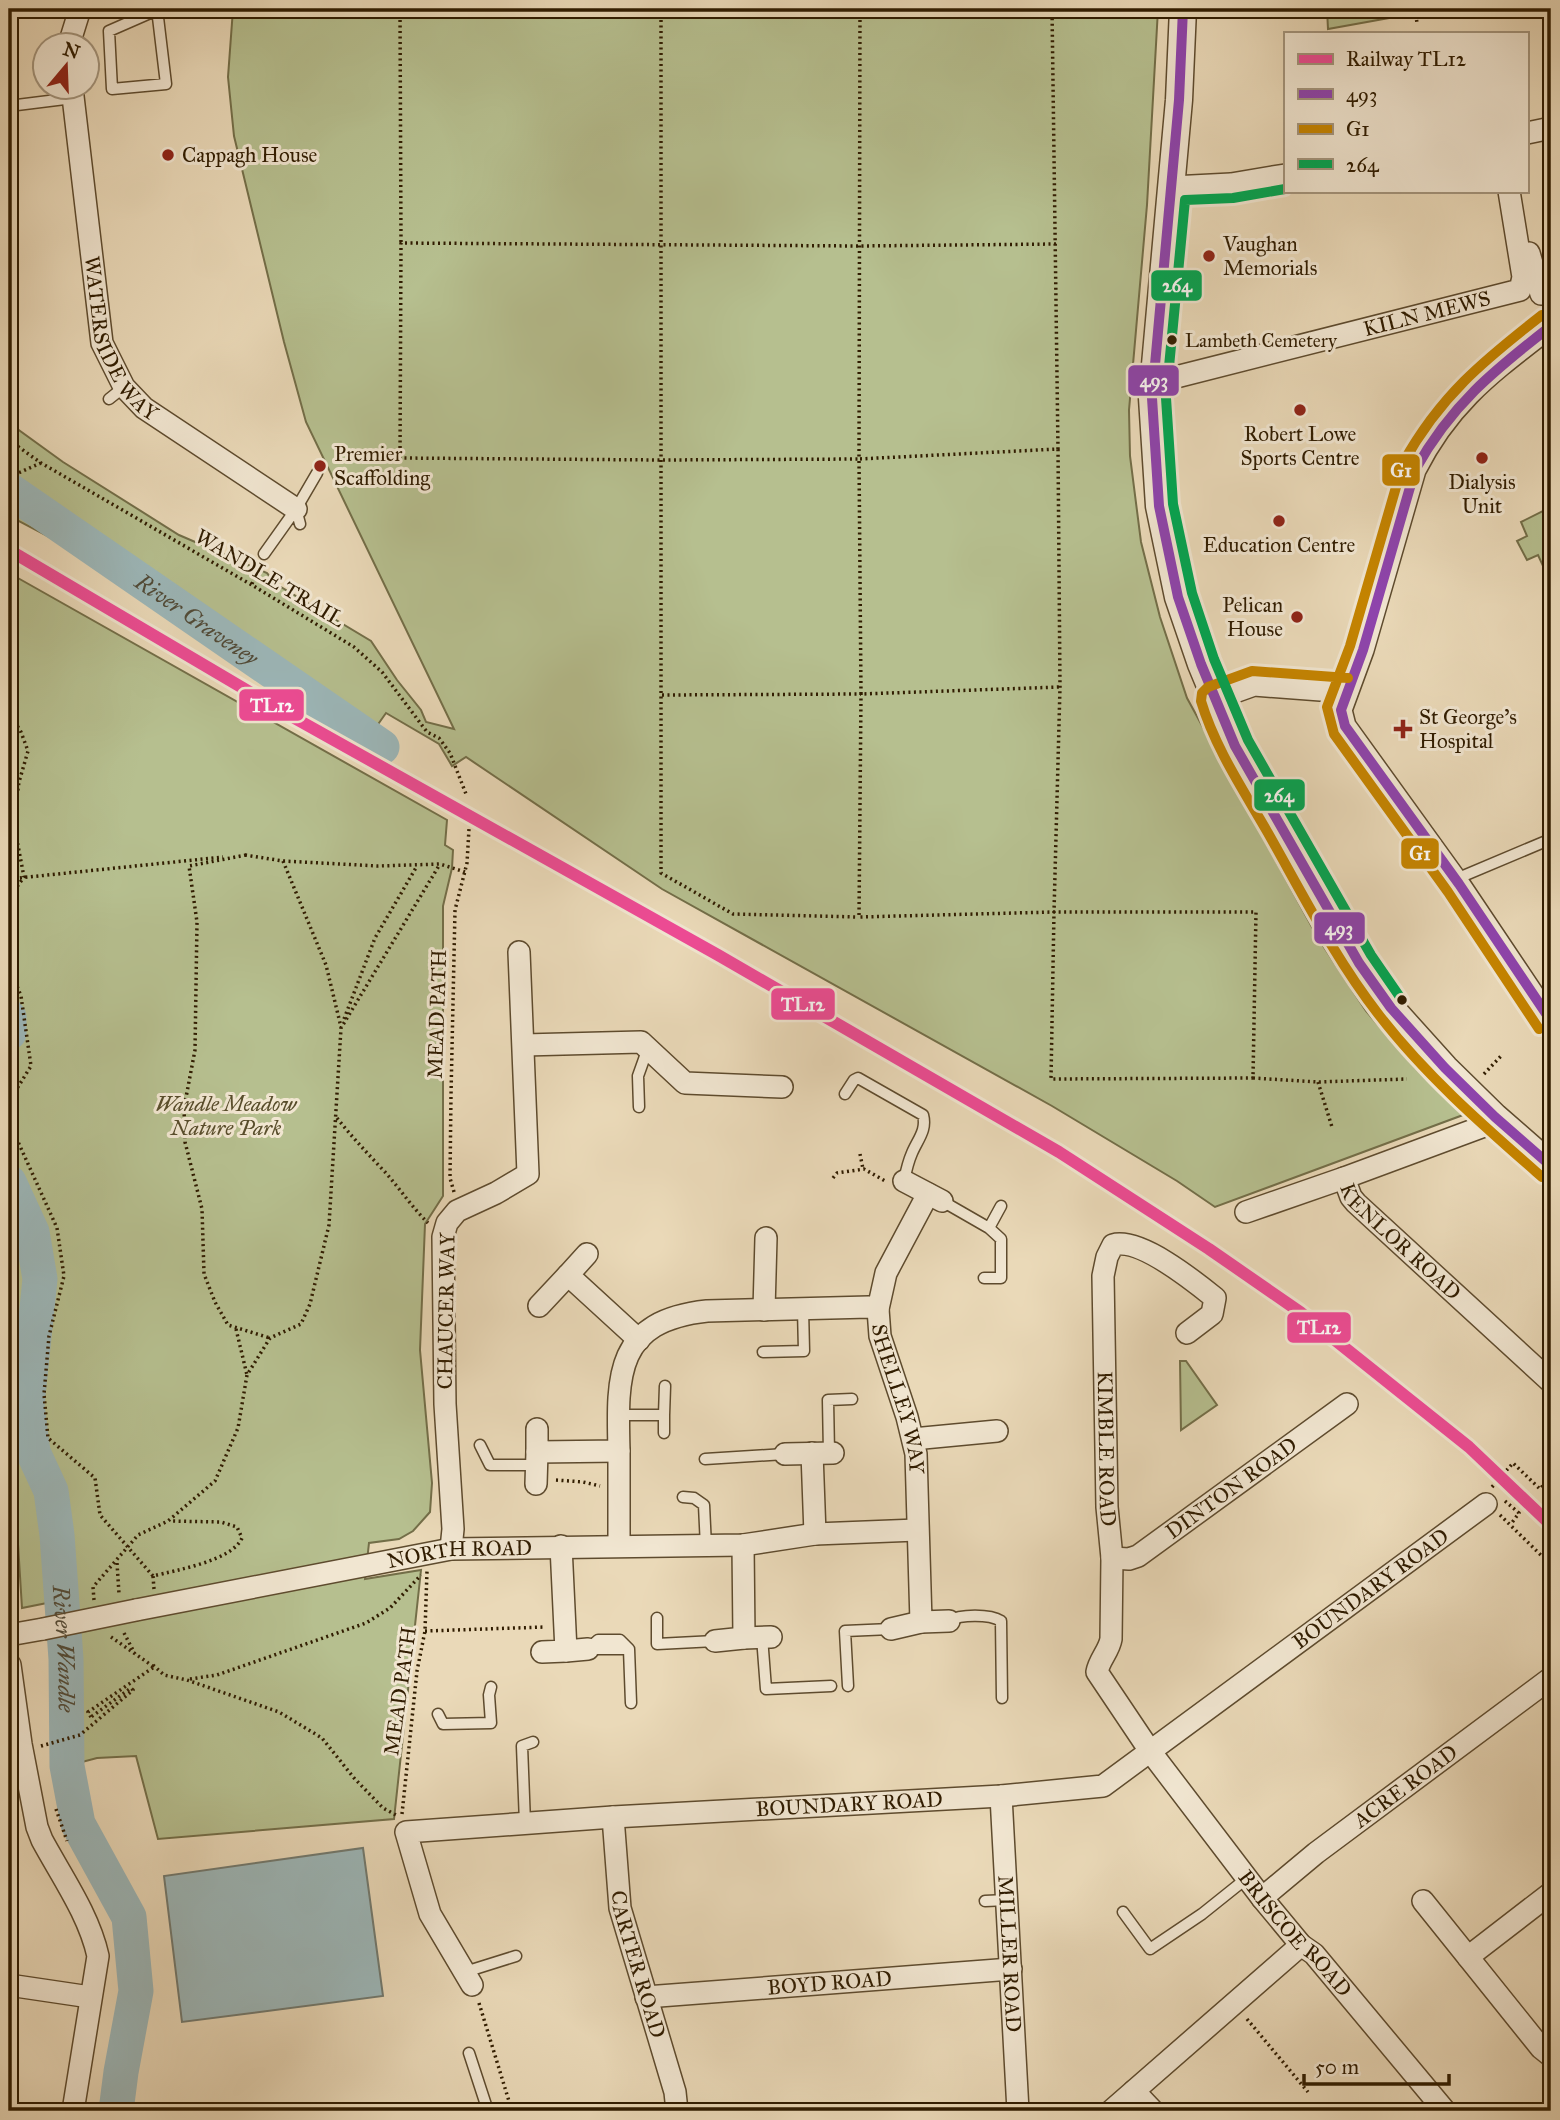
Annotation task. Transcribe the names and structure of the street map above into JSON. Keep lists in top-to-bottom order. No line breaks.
{"streets":{"street":["KILN MEWS","WATERSIDE WAY","KENLOR ROAD","CHAUCER WAY","SHELLEY WAY","KIMBLE ROAD","DINTON ROAD","NORTH ROAD","BOUNDARY ROAD","ACRE ROAD","BRISCOE ROAD","MILLER ROAD","CARTER ROAD","BOYD ROAD"],"path":["WANDLE TRAIL","MEAD PATH"]},"crossings":[["CHAUCER WAY","NORTH ROAD"],["SHELLEY WAY","NORTH ROAD"],["KIMBLE ROAD","DINTON ROAD"],["KIMBLE ROAD","BOUNDARY ROAD"],["KIMBLE ROAD","BRISCOE ROAD"],["BOUNDARY ROAD","BRISCOE ROAD"],["BOUNDARY ROAD","MILLER ROAD"],["BOUNDARY ROAD","CARTER ROAD"],["ACRE ROAD","BRISCOE ROAD"],["MILLER ROAD","BOYD ROAD"],["CARTER ROAD","BOYD ROAD"]],"water":["River Graveney","River Wandle"],"parks":["Wandle Meadow Nature Park"],"places":{"other":["Cappagh House","Vaughan Memorials","Lambeth Cemetery","Robert Lowe Sports Centre","Dialysis Unit","Premier Scaffolding","Education Centre","Pelican House"],"health":["St George's Hospital"]},"lines":["transit line 493","transit line 264","transit line G1","rail line TL12"],"legend":["Railway TL12","493","G1","264"],"scale_bar":"50 m","north":"top"}
